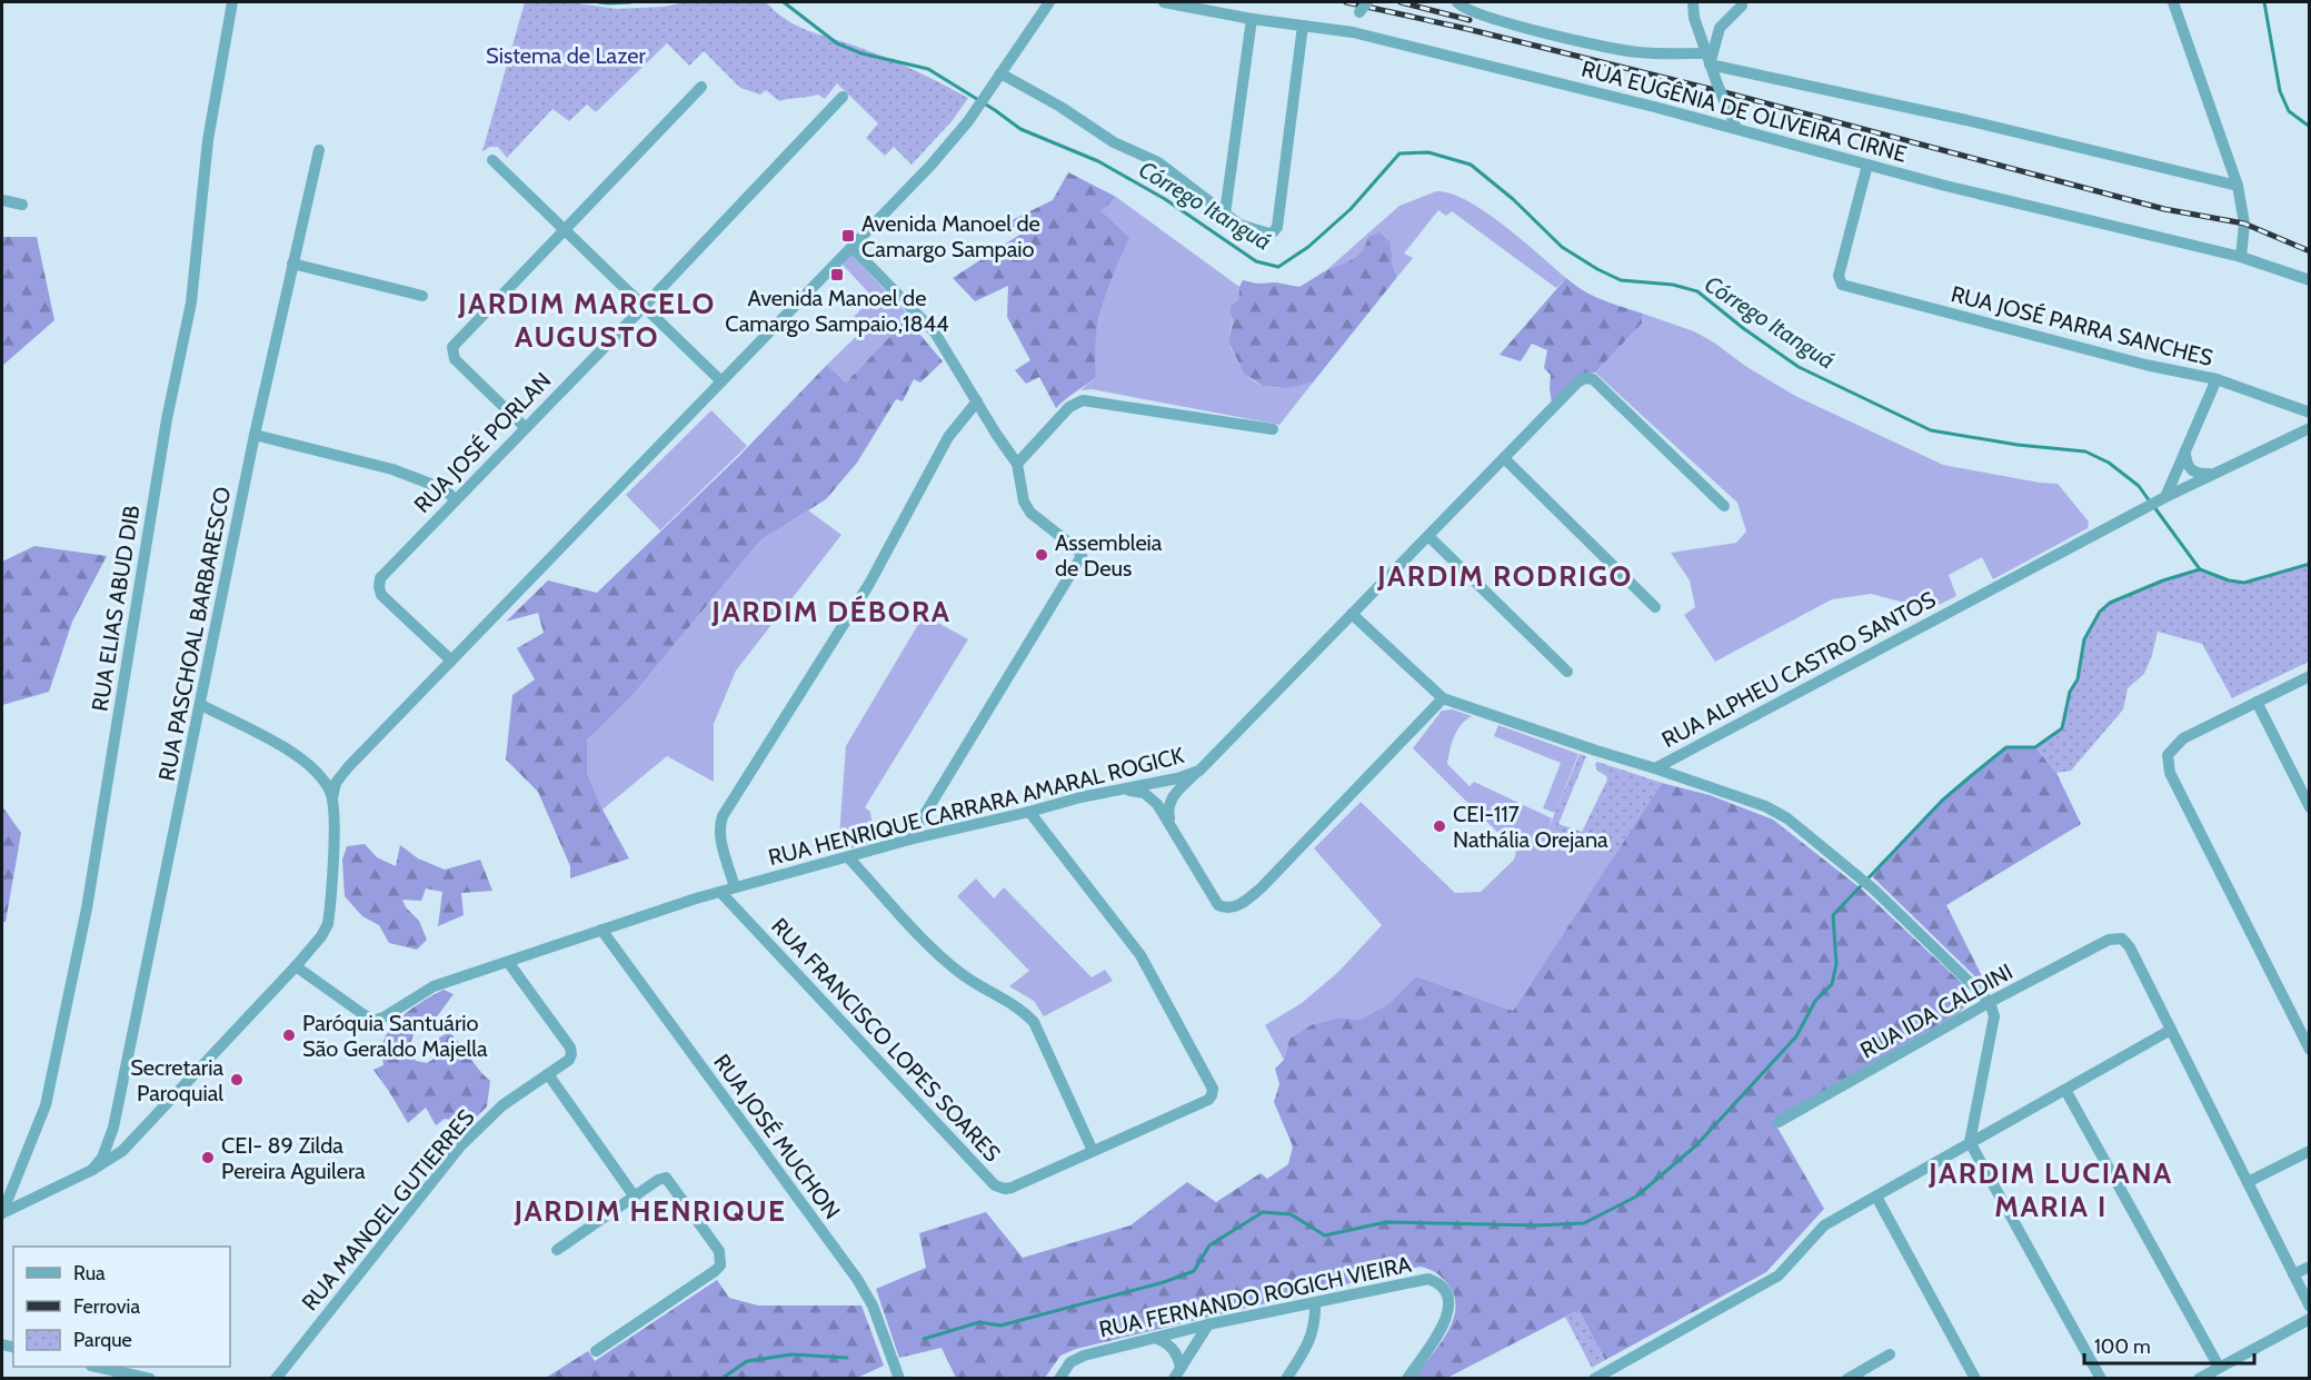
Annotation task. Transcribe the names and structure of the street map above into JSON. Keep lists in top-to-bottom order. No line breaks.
{"streets":{"street":["RUA EUGÊNIA DE OLIVEIRA CIRNE","RUA JOSÉ PARRA SANCHES","RUA JOSÉ PORLAN","RUA ELIAS ABUD DIB","RUA PASCHOAL BARBARESCO","RUA ALPHEU CASTRO SANTOS","RUA HENRIQUE CARRARA AMARAL ROGICK","RUA IDA CALDINI","RUA FRANCISCO LOPES SOARES","RUA JOSÉ MUCHON","RUA MANOEL GUTIERRES","RUA FERNANDO ROGICH VIEIRA"]},"crossings":[["RUA EUGÊNIA DE OLIVEIRA CIRNE","RUA JOSÉ PARRA SANCHES"],["RUA HENRIQUE CARRARA AMARAL ROGICK","RUA FRANCISCO LOPES SOARES"],["RUA HENRIQUE CARRARA AMARAL ROGICK","RUA JOSÉ MUCHON"],["RUA HENRIQUE CARRARA AMARAL ROGICK","RUA MANOEL GUTIERRES"]],"districts":["JARDIM MARCELO AUGUSTO","JARDIM RODRIGO","JARDIM DÉBORA","JARDIM LUCIANA MARIA I","JARDIM HENRIQUE"],"water":["Córrego Itanguá"],"parks":["Sistema de Lazer"],"places":{"transit":["Avenida Manoel de Camargo Sampaio","Avenida Manoel de Camargo Sampaio,1844"],"other":["Assembleia de Deus","CEI-117 Nathália Orejana","Paróquia Santuário São Geraldo Majella","Secretaria Paroquial","CEI- 89 Zilda Pereira Aguilera"]},"legend":["Rua","Ferrovia","Parque"],"scale_bar":"100 m"}
